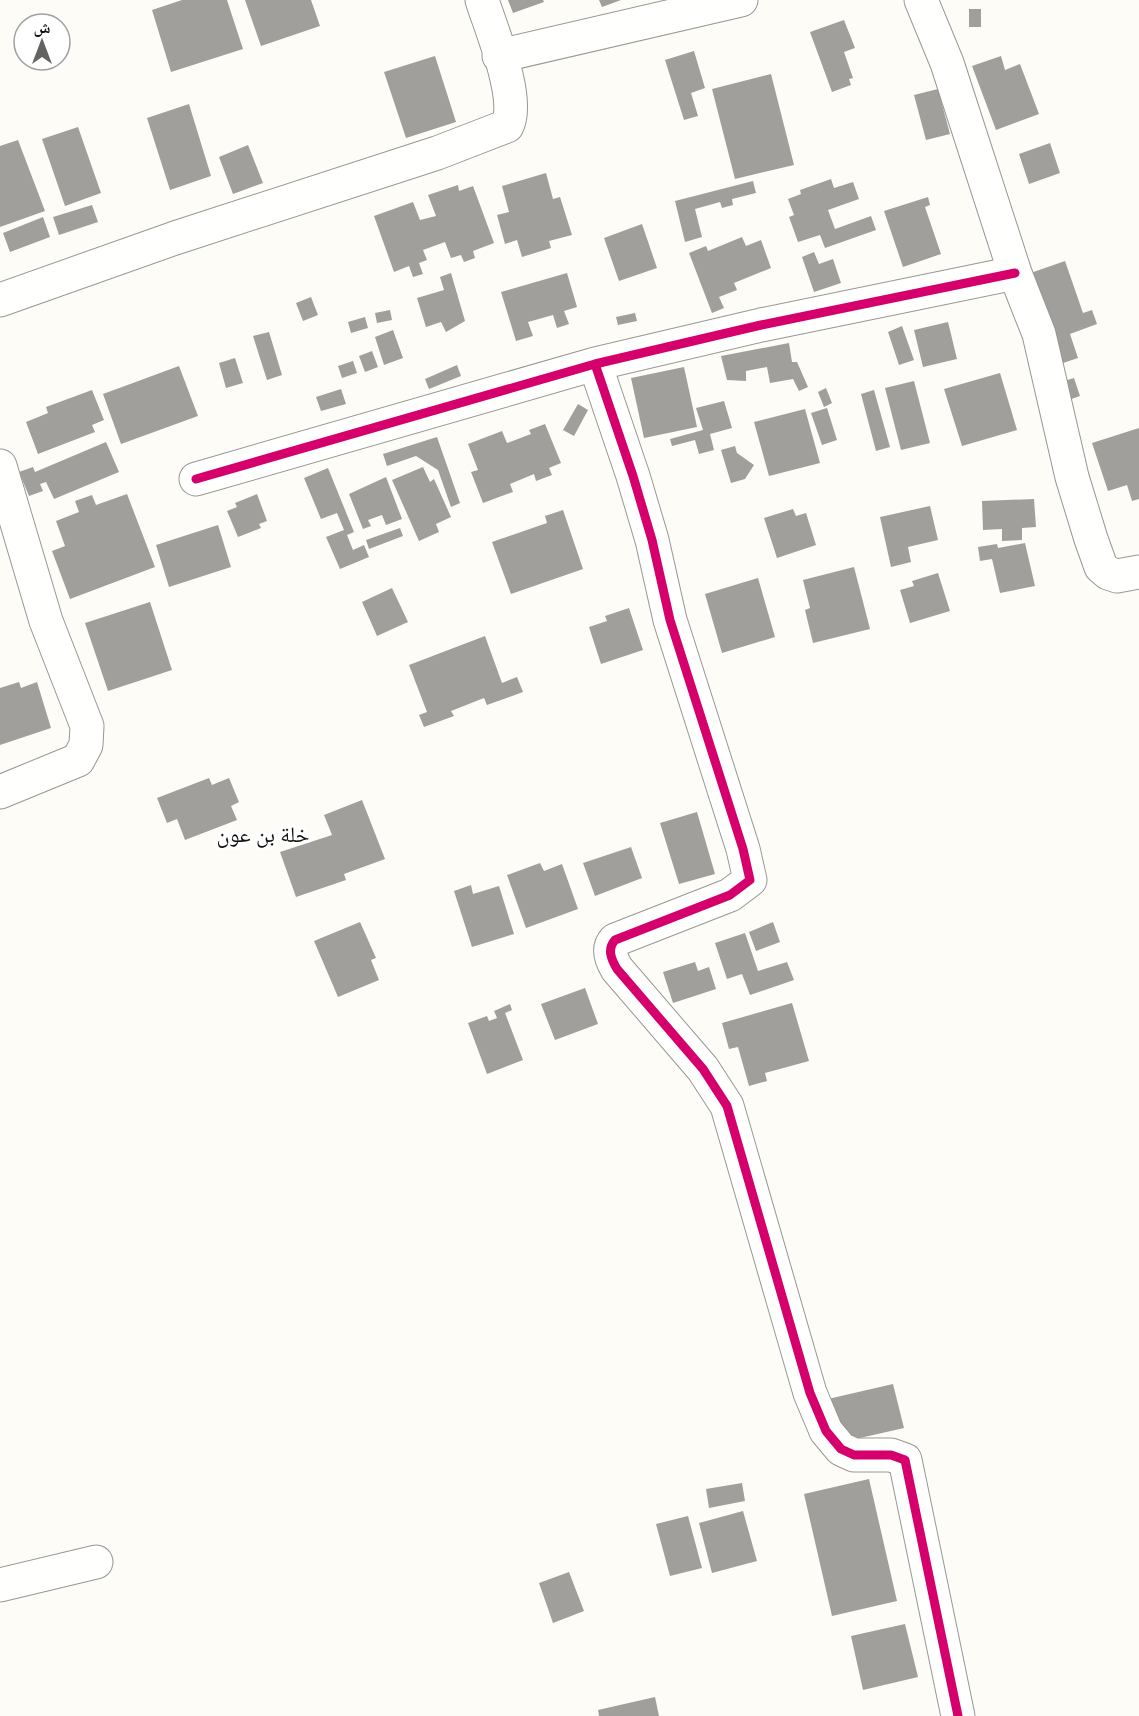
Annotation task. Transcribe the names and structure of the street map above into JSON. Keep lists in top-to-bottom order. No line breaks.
{"districts":["خلة بن عون"],"north":"top"}
